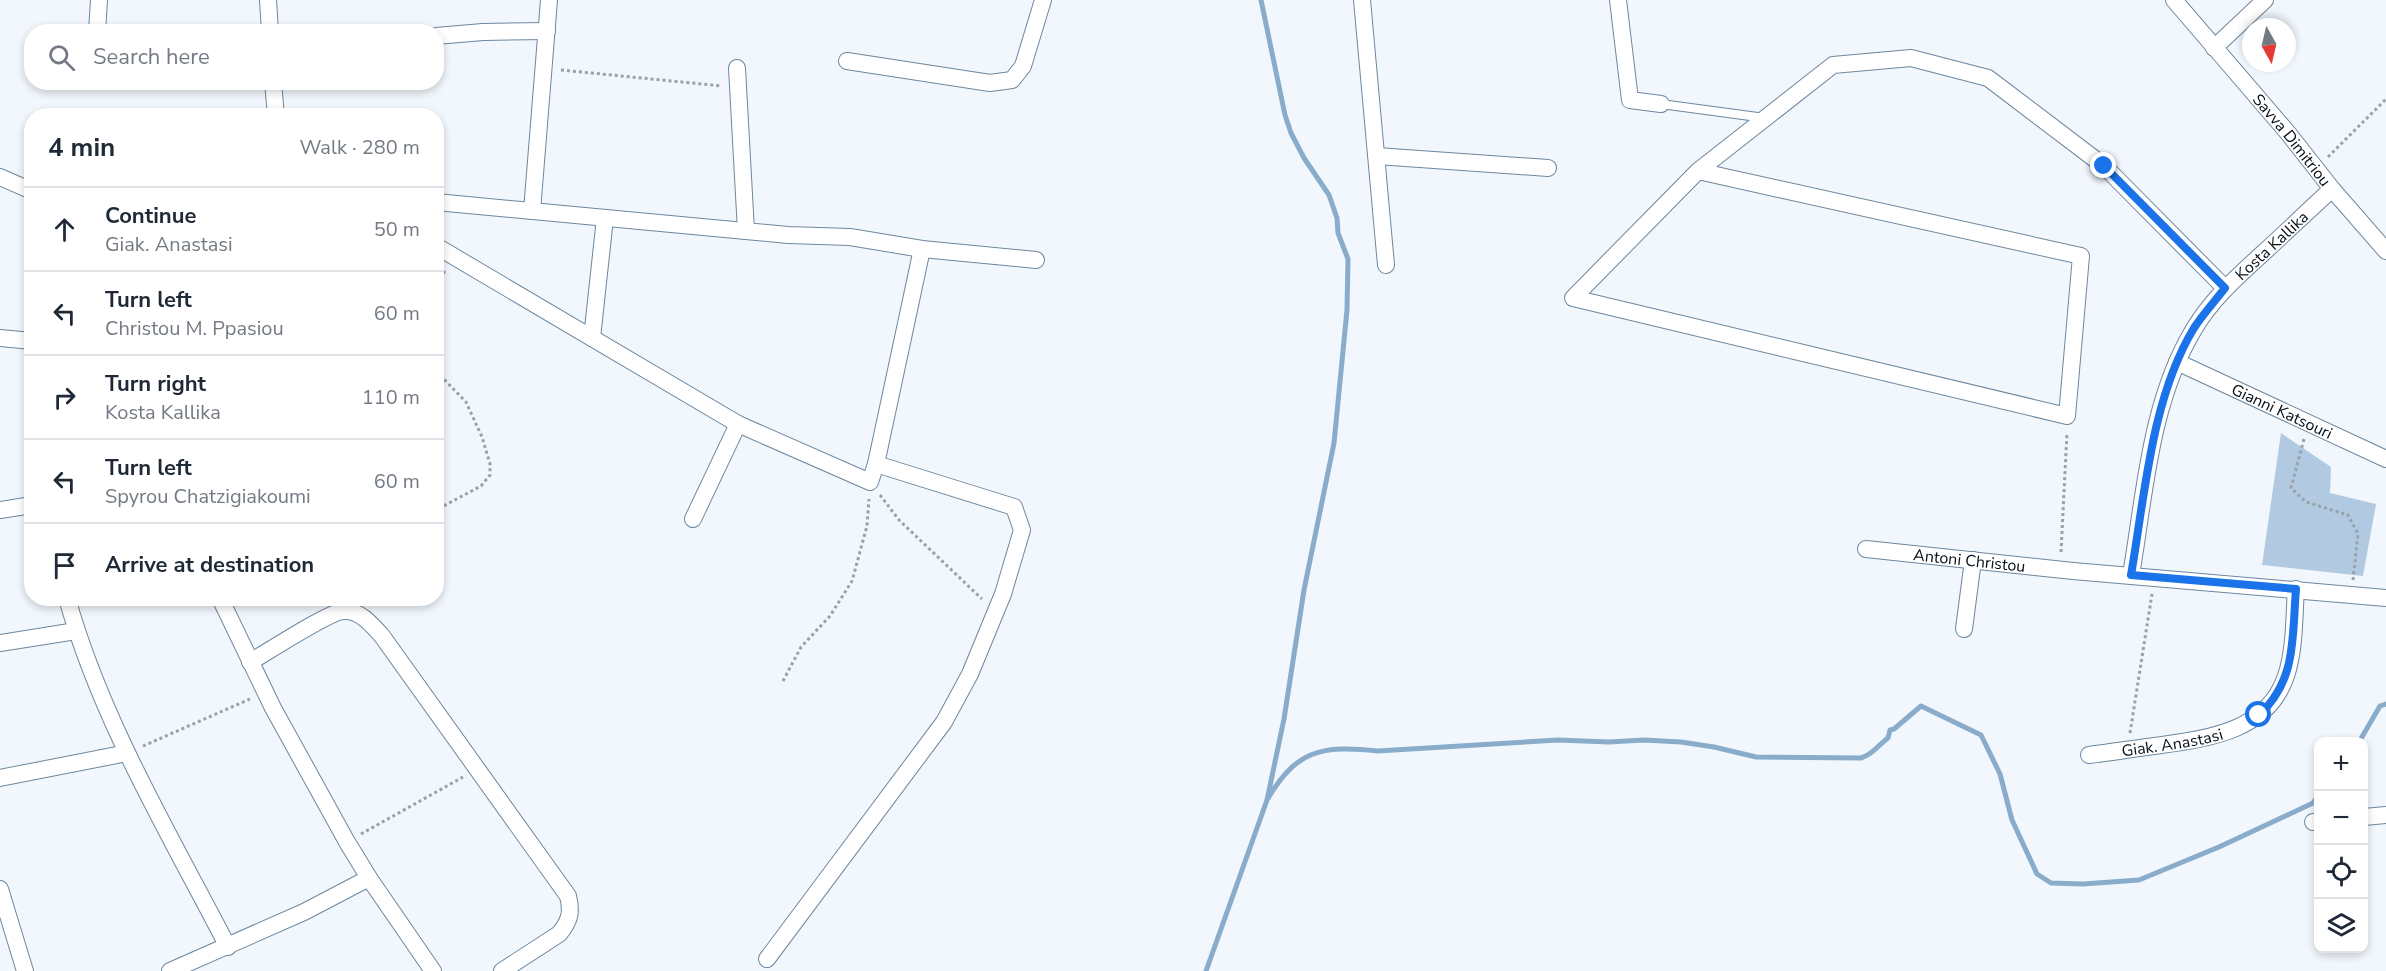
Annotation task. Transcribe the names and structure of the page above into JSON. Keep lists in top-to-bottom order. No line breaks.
{"streets":{"street":["Savva Dimitriou","Kosta Kallika","Gianni Katsouri","Antoni Christou","Giak. Anastasi"]},"crossings":[["Savva Dimitriou","Kosta Kallika"],["Kosta Kallika","Gianni Katsouri"],["Kosta Kallika","Antoni Christou"],["Antoni Christou","Giak. Anastasi"]],"north":"bottom","page":{"search":"Search here","heading":["4 min","Walk · 280 m"],"list":[["Continue","Giak. Anastasi","50 m"],["Turn left","Christou M. Ppasiou","60 m"],["Turn right","Kosta Kallika","110 m"],["Turn left","Spyrou Chatzigiakoumi","60 m"],"Arrive at destination"],"map_buttons":["+","−"]}}
